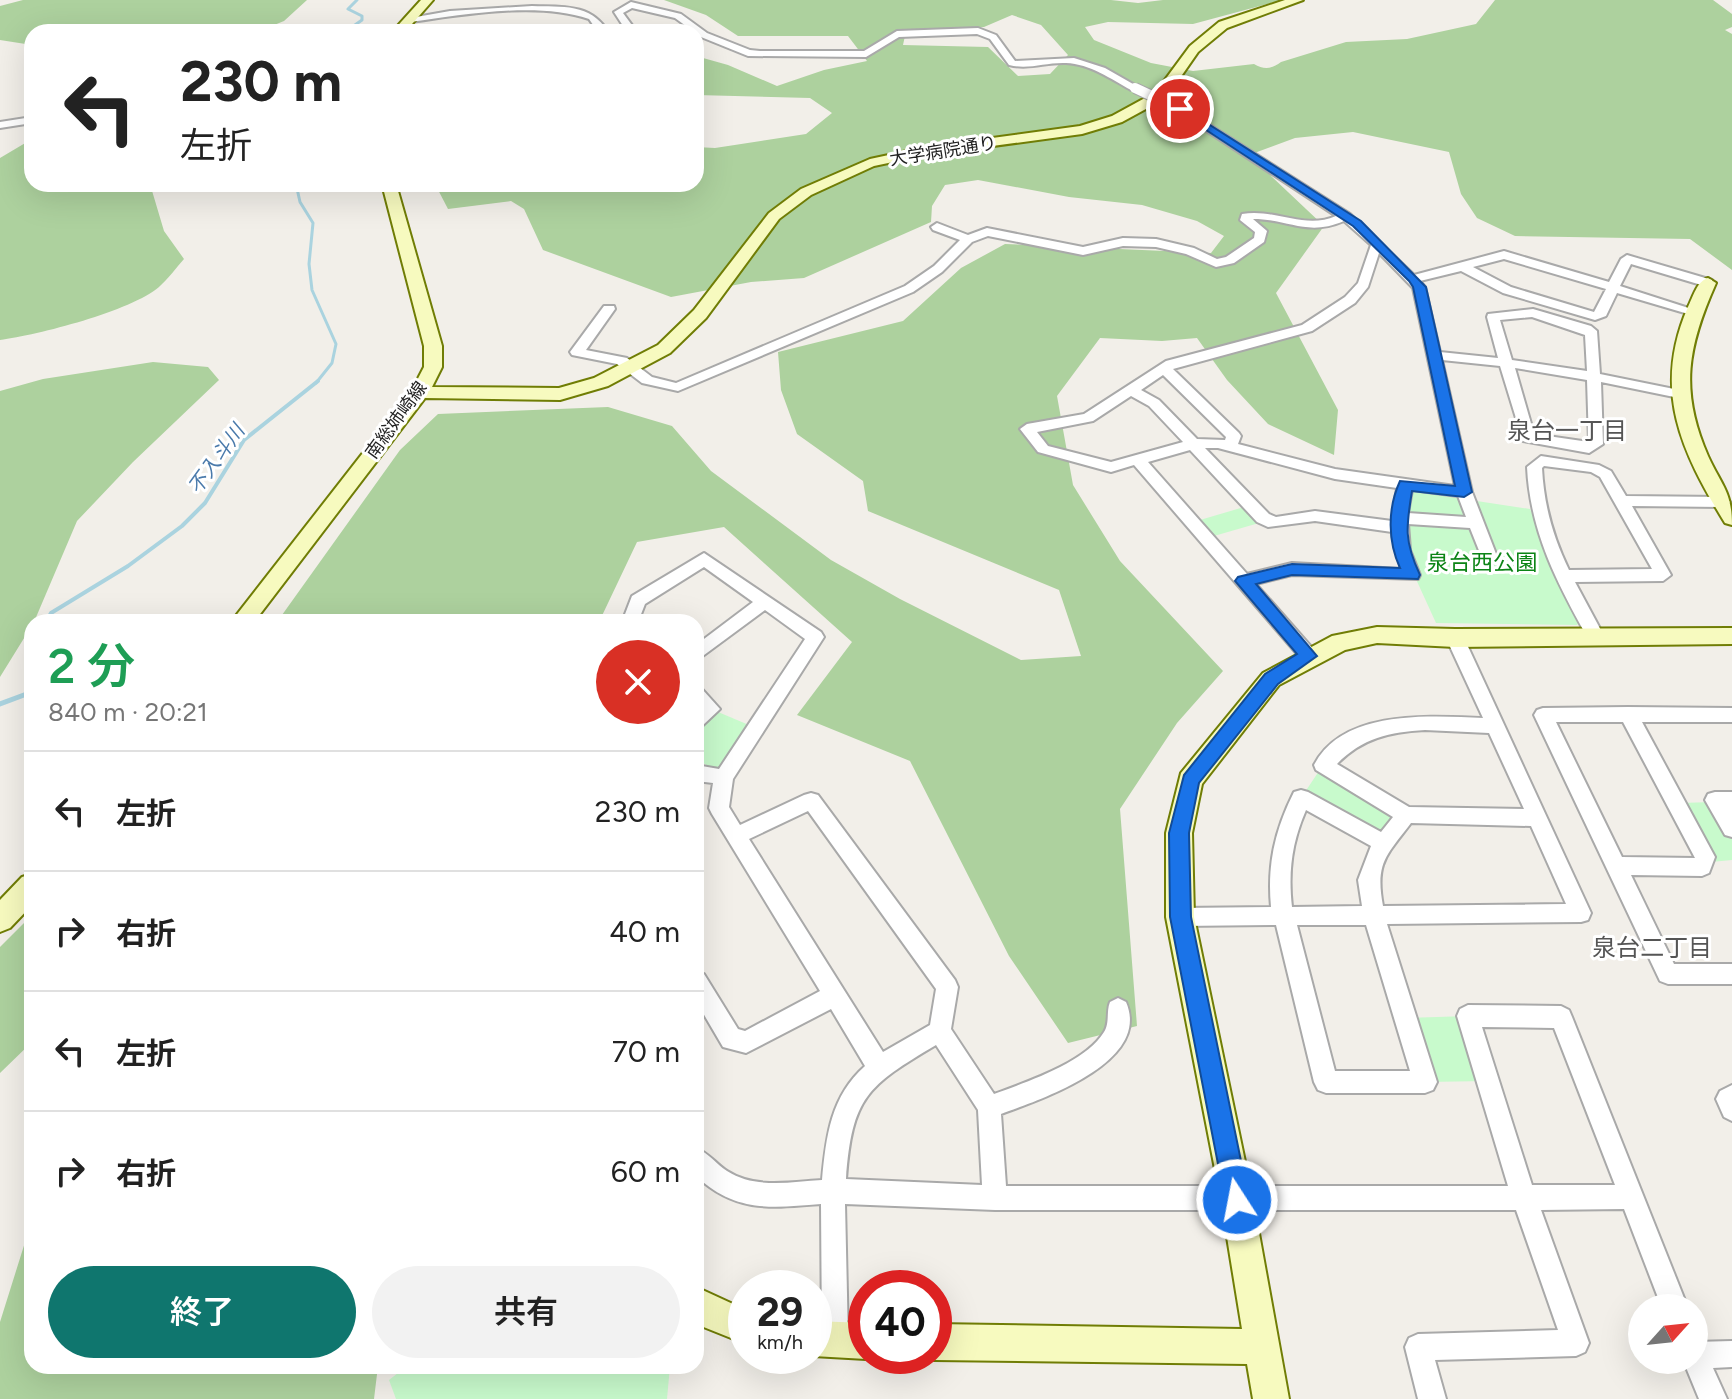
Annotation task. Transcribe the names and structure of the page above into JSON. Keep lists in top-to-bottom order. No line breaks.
{"streets":{"street":["大学病院通り","南総姉崎線"]},"crossings":[["大学病院通り","南総姉崎線"]],"districts":["泉台一丁目","泉台二丁目"],"water":["不入斗川"],"parks":["泉台西公園"],"north":"top right","page":{"turn":["230 m","左折"],"heading":["2 分","840 m · 20:21"],"list":[{"name":"左折","value":"230 m"},{"name":"右折","value":"40 m"},{"name":"左折","value":"70 m"},{"name":"右折","value":"60 m"}],"buttons":["終了","共有"],"speed":"29 km/h","limit":"40"}}
